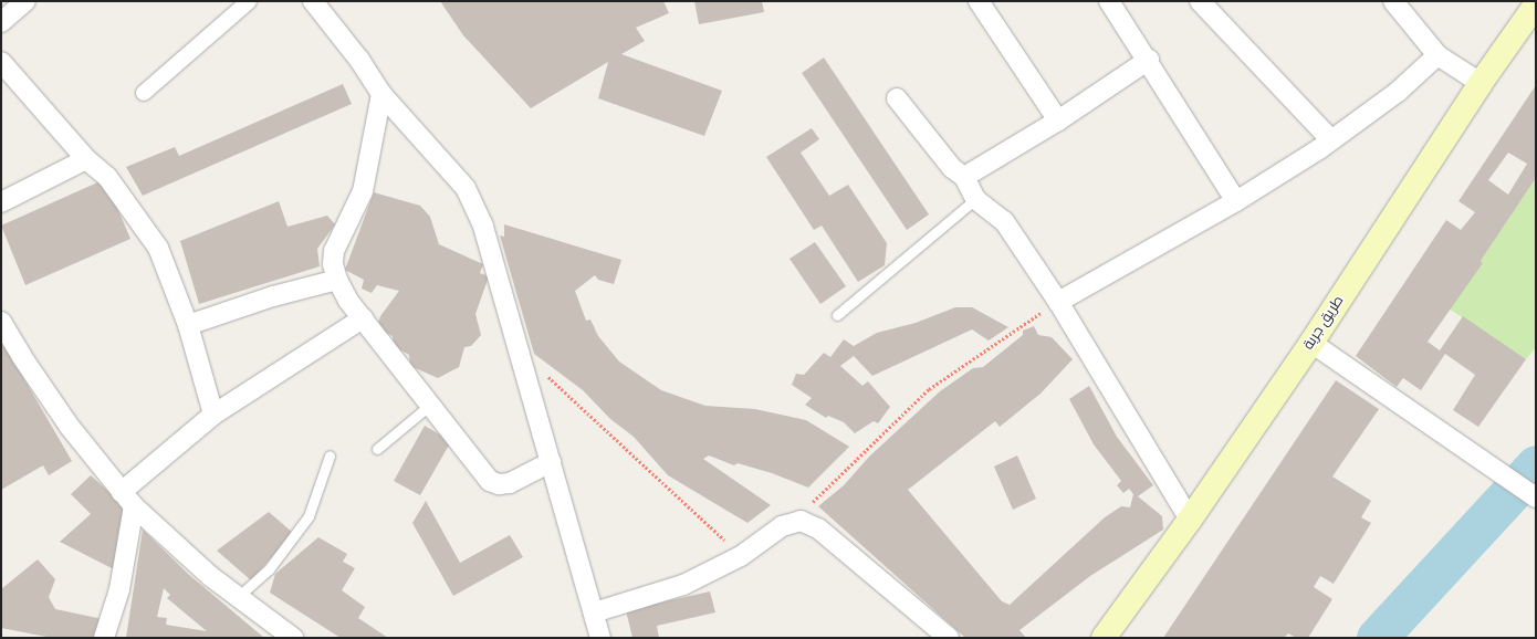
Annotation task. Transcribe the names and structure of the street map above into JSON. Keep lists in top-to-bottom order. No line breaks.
{"streets":{"main road":["طريق جربة"]}}
